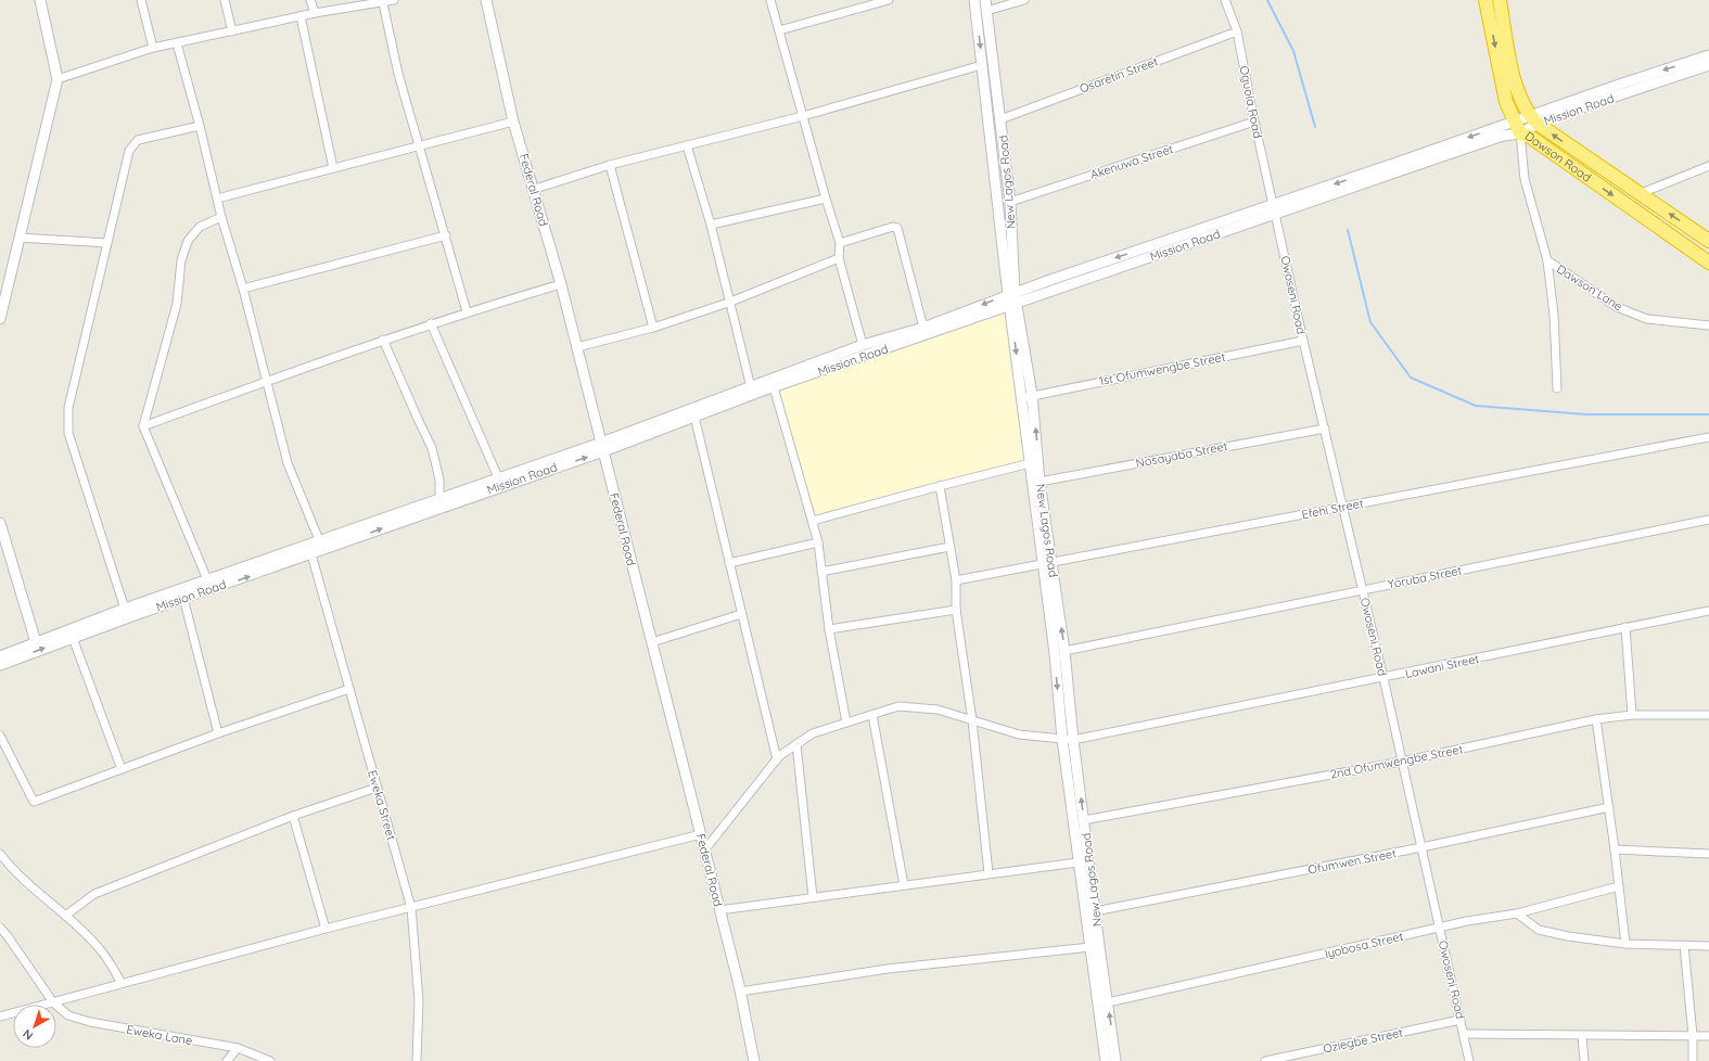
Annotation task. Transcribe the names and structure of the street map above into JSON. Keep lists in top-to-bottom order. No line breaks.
{"streets":{"highway":["Dawson Road"],"street":["Osaretin Street","Oguola Road","Mission Road","Akenuwa Street","New Lagos Road","Federal Road","Dawson Lane","Owoseni Road","1st Ofumwengbe Street","Nosayaba Street","Efehi Street","Yoruba Street","Lawani Street","2nd Ofumwengbe Street","Eweka Street","Ofumwen Street","Iyobosa Street","Eweka Lane","Oziegbe Street"]},"crossings":[["Osaretin Street","Oguola Road"],["Osaretin Street","New Lagos Road"],["Oguola Road","Mission Road"],["Oguola Road","Akenuwa Street"],["Oguola Road","Owoseni Road"],["Mission Road","Dawson Road"],["Mission Road","New Lagos Road"],["Mission Road","Federal Road"],["Mission Road","Dawson Lane"],["Mission Road","Owoseni Road"],["Mission Road","Eweka Street"],["Dawson Road","Dawson Lane"],["Akenuwa Street","New Lagos Road"],["New Lagos Road","1st Ofumwengbe Street"],["New Lagos Road","Nosayaba Street"],["New Lagos Road","Efehi Street"],["New Lagos Road","Yoruba Street"],["New Lagos Road","Lawani Street"],["New Lagos Road","2nd Ofumwengbe Street"],["New Lagos Road","Ofumwen Street"],["New Lagos Road","Iyobosa Street"],["Federal Road","Lawani Street"],["Owoseni Road","1st Ofumwengbe Street"],["Owoseni Road","Nosayaba Street"],["Owoseni Road","Efehi Street"],["Owoseni Road","Yoruba Street"],["Owoseni Road","Lawani Street"],["Owoseni Road","2nd Ofumwengbe Street"],["Owoseni Road","Ofumwen Street"],["Owoseni Road","Iyobosa Street"],["Owoseni Road","Oziegbe Street"]],"north":"bottom left"}
